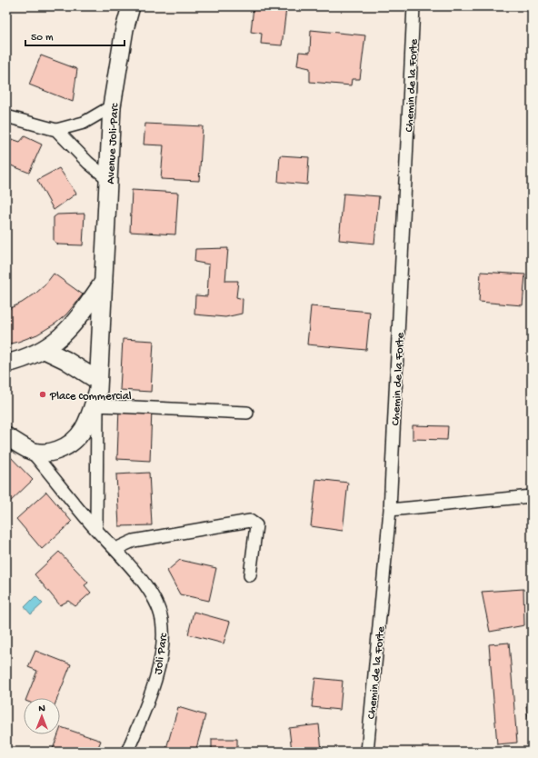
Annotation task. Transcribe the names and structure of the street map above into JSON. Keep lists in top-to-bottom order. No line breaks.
{"streets":{"street":["Chemin de la Forte","Avenue Joli-Parc","Joli Parc"]},"crossings":[["Avenue Joli-Parc","Joli Parc"]],"places":["Place commercial"],"scale_bar":"50 m","north":"top"}
